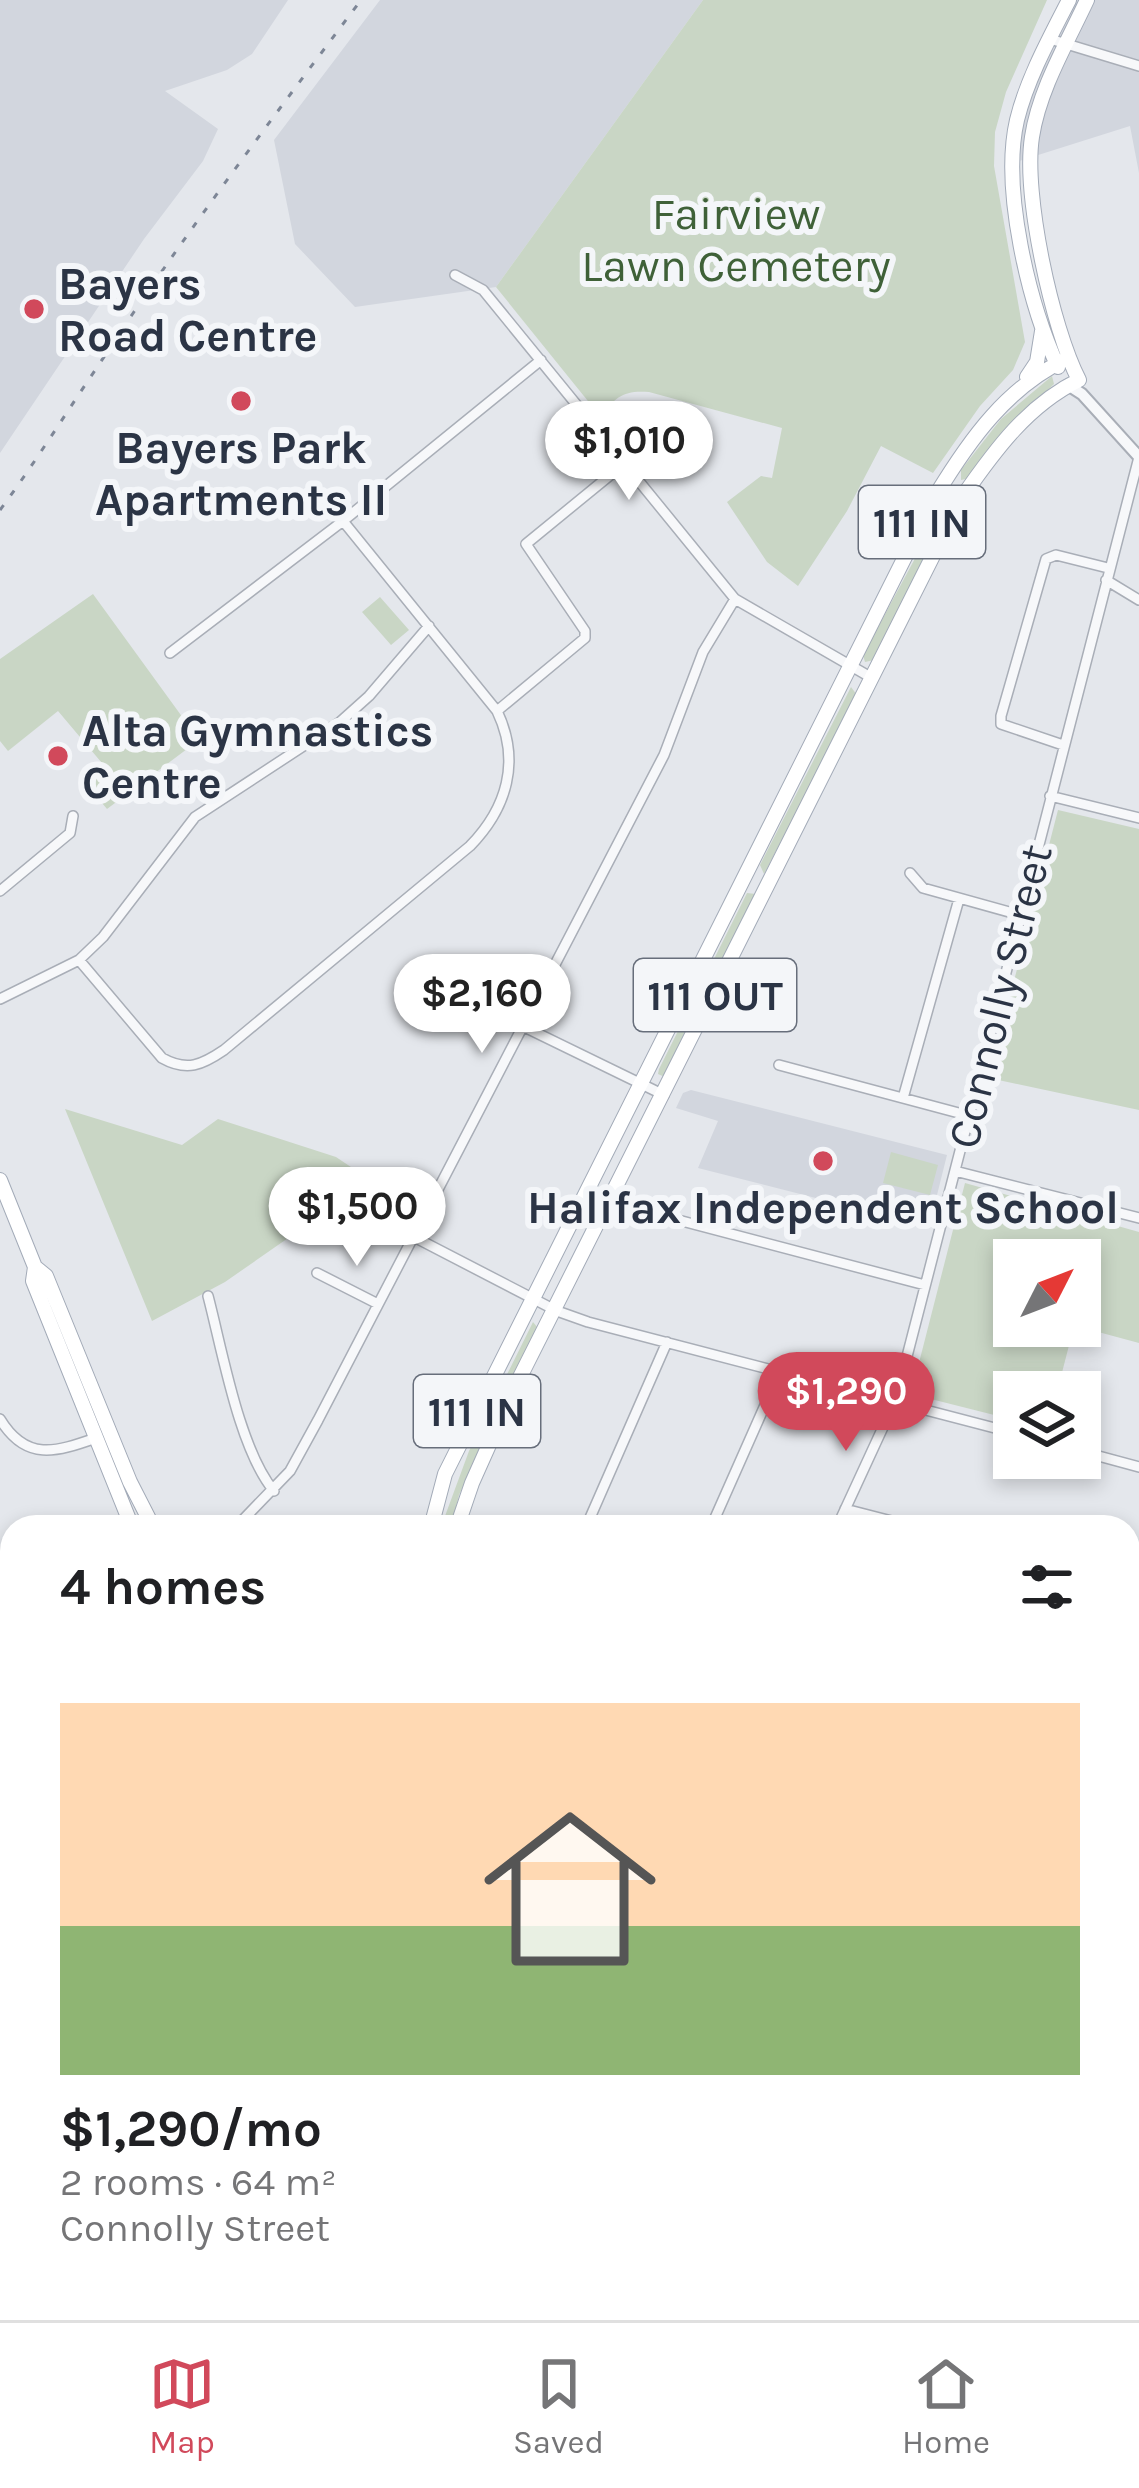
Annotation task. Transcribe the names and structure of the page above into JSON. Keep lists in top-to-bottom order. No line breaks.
{"streets":{"main road":["111 IN","111 OUT"],"street":["Connolly Street"]},"parks":["Fairview Lawn Cemetery"],"places":["Bayers Road Centre","Bayers Park Apartments II","Alta Gymnastics Centre","Halifax Independent School"],"north":"top right","page":{"price":["$1,010","$2,160","$1,500","$1,290"],"heading":"4 homes","list":[{"name":"$1,290/mo","note":"2 rooms · 64 m² · Connolly Street"}],"tabs":["Map","Saved","Home"]}}
